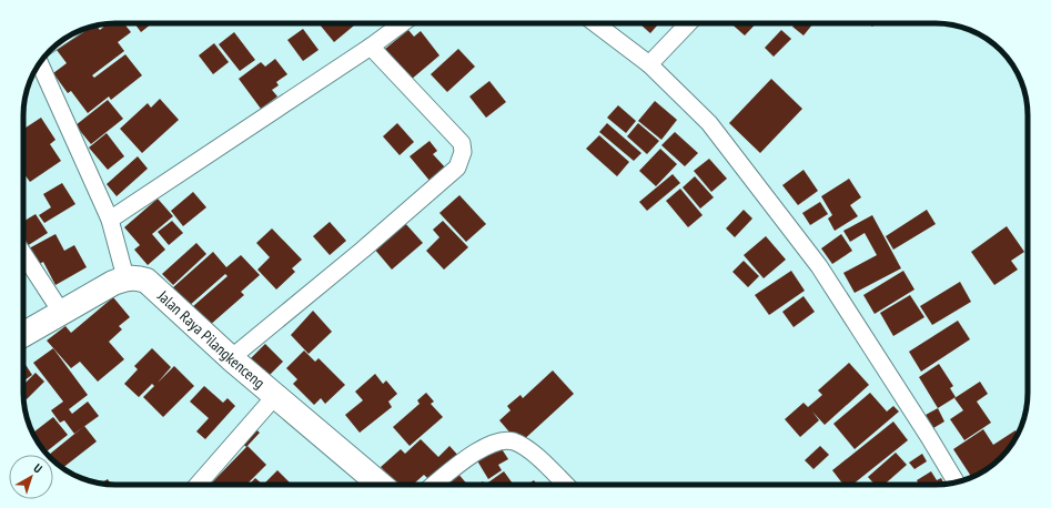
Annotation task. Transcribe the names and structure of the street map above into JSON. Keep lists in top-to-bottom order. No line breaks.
{"streets":{"main road":["Jalan Raya Pilangkenceng"]},"north":"top right"}
